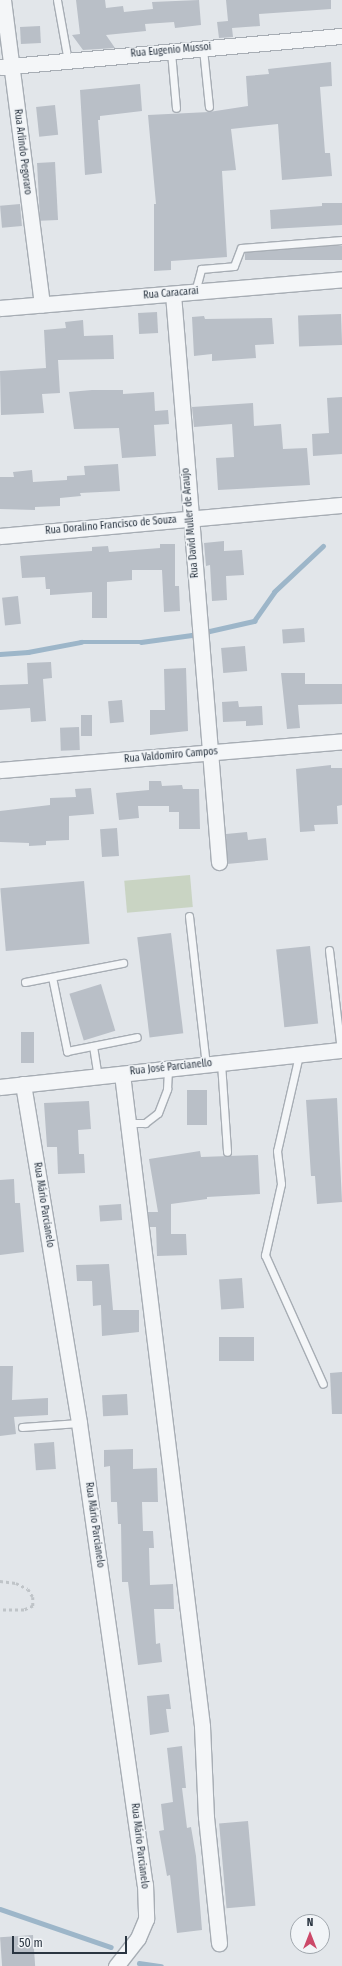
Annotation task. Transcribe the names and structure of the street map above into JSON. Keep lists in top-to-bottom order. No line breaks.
{"streets":{"street":["Rua Eugenio Mussoi","Rua Arlindo Pegoraro","Rua Caracarai","Rua David Muller de Araujo","Rua Doralino Francisco de Souza","Rua Valdomiro Campos","Rua José Parcianello","Rua Mário Parcianelo"]},"crossings":[["Rua Eugenio Mussoi","Rua Arlindo Pegoraro"],["Rua Arlindo Pegoraro","Rua Caracarai"],["Rua Caracarai","Rua David Muller de Araujo"],["Rua David Muller de Araujo","Rua Doralino Francisco de Souza"],["Rua David Muller de Araujo","Rua Valdomiro Campos"],["Rua José Parcianello","Rua Mário Parcianelo"]],"scale_bar":"50 m","north":"top"}
